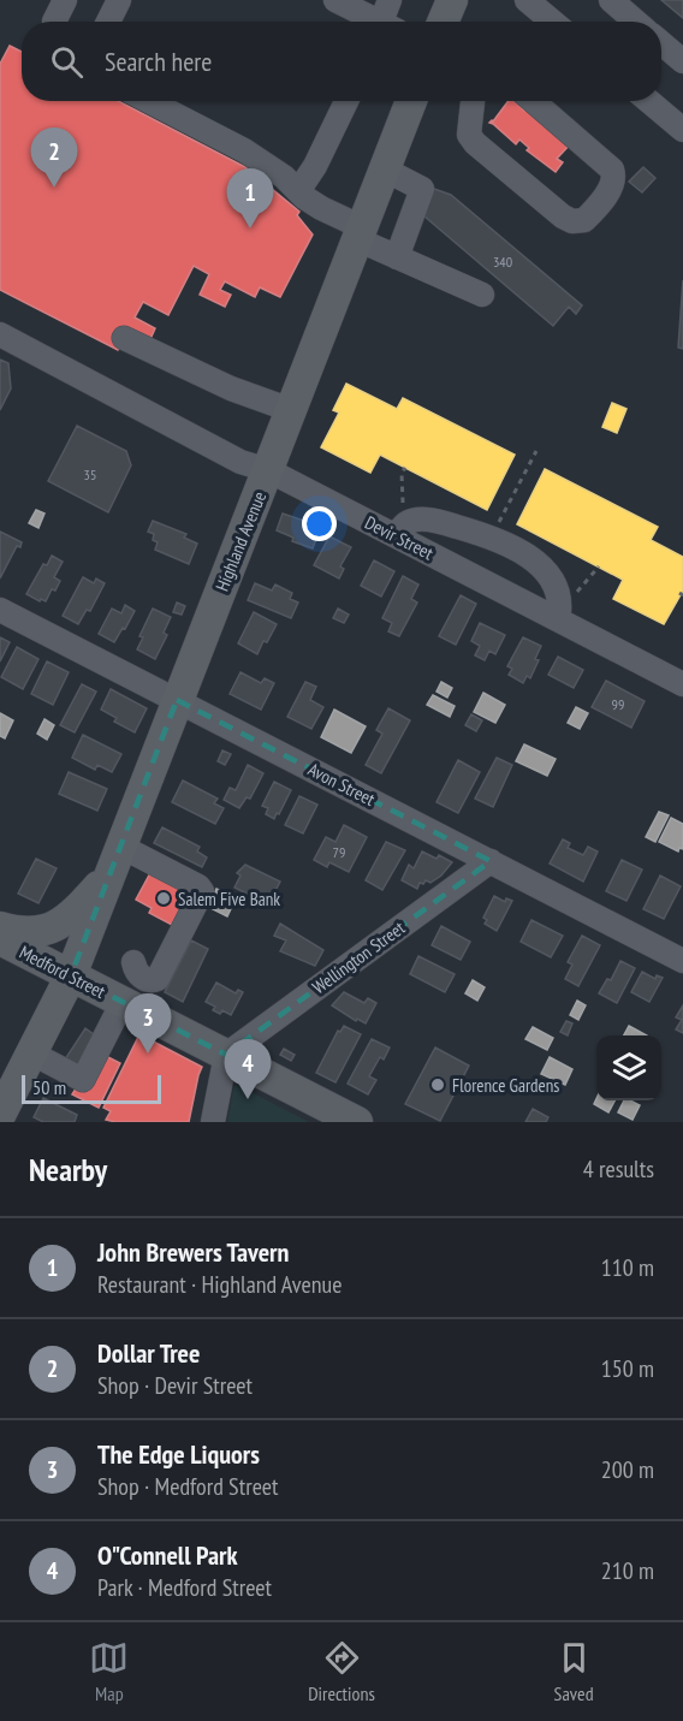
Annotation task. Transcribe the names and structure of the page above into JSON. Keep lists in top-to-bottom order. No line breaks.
{"streets":{"main road":["Highland Avenue","Medford Street"],"street":["Devir Street","Avon Street","Wellington Street"]},"crossings":[["Devir Street","Highland Avenue"],["Highland Avenue","Avon Street"],["Highland Avenue","Medford Street"],["Avon Street","Wellington Street"],["Wellington Street","Medford Street"]],"places":["Salem Five Bank","Florence Gardens"],"house_numbers":["340","35","99","79"],"scale_bar":"50 m","page":{"search":"Search here","pins":["2","1","3","4"],"scale":"50 m","heading":["Nearby","4 results"],"list":[{"mark":"1","name":"John Brewers Tavern","note":"Restaurant · Highland Avenue","value":"110 m"},{"mark":"2","name":"Dollar Tree","note":"Shop · Devir Street","value":"150 m"},{"mark":"3","name":"The Edge Liquors","note":"Shop · Medford Street","value":"200 m"},{"mark":"4","name":"O\"Connell Park","note":"Park · Medford Street","value":"210 m"}],"nav":["Map","Directions","Saved"]}}
